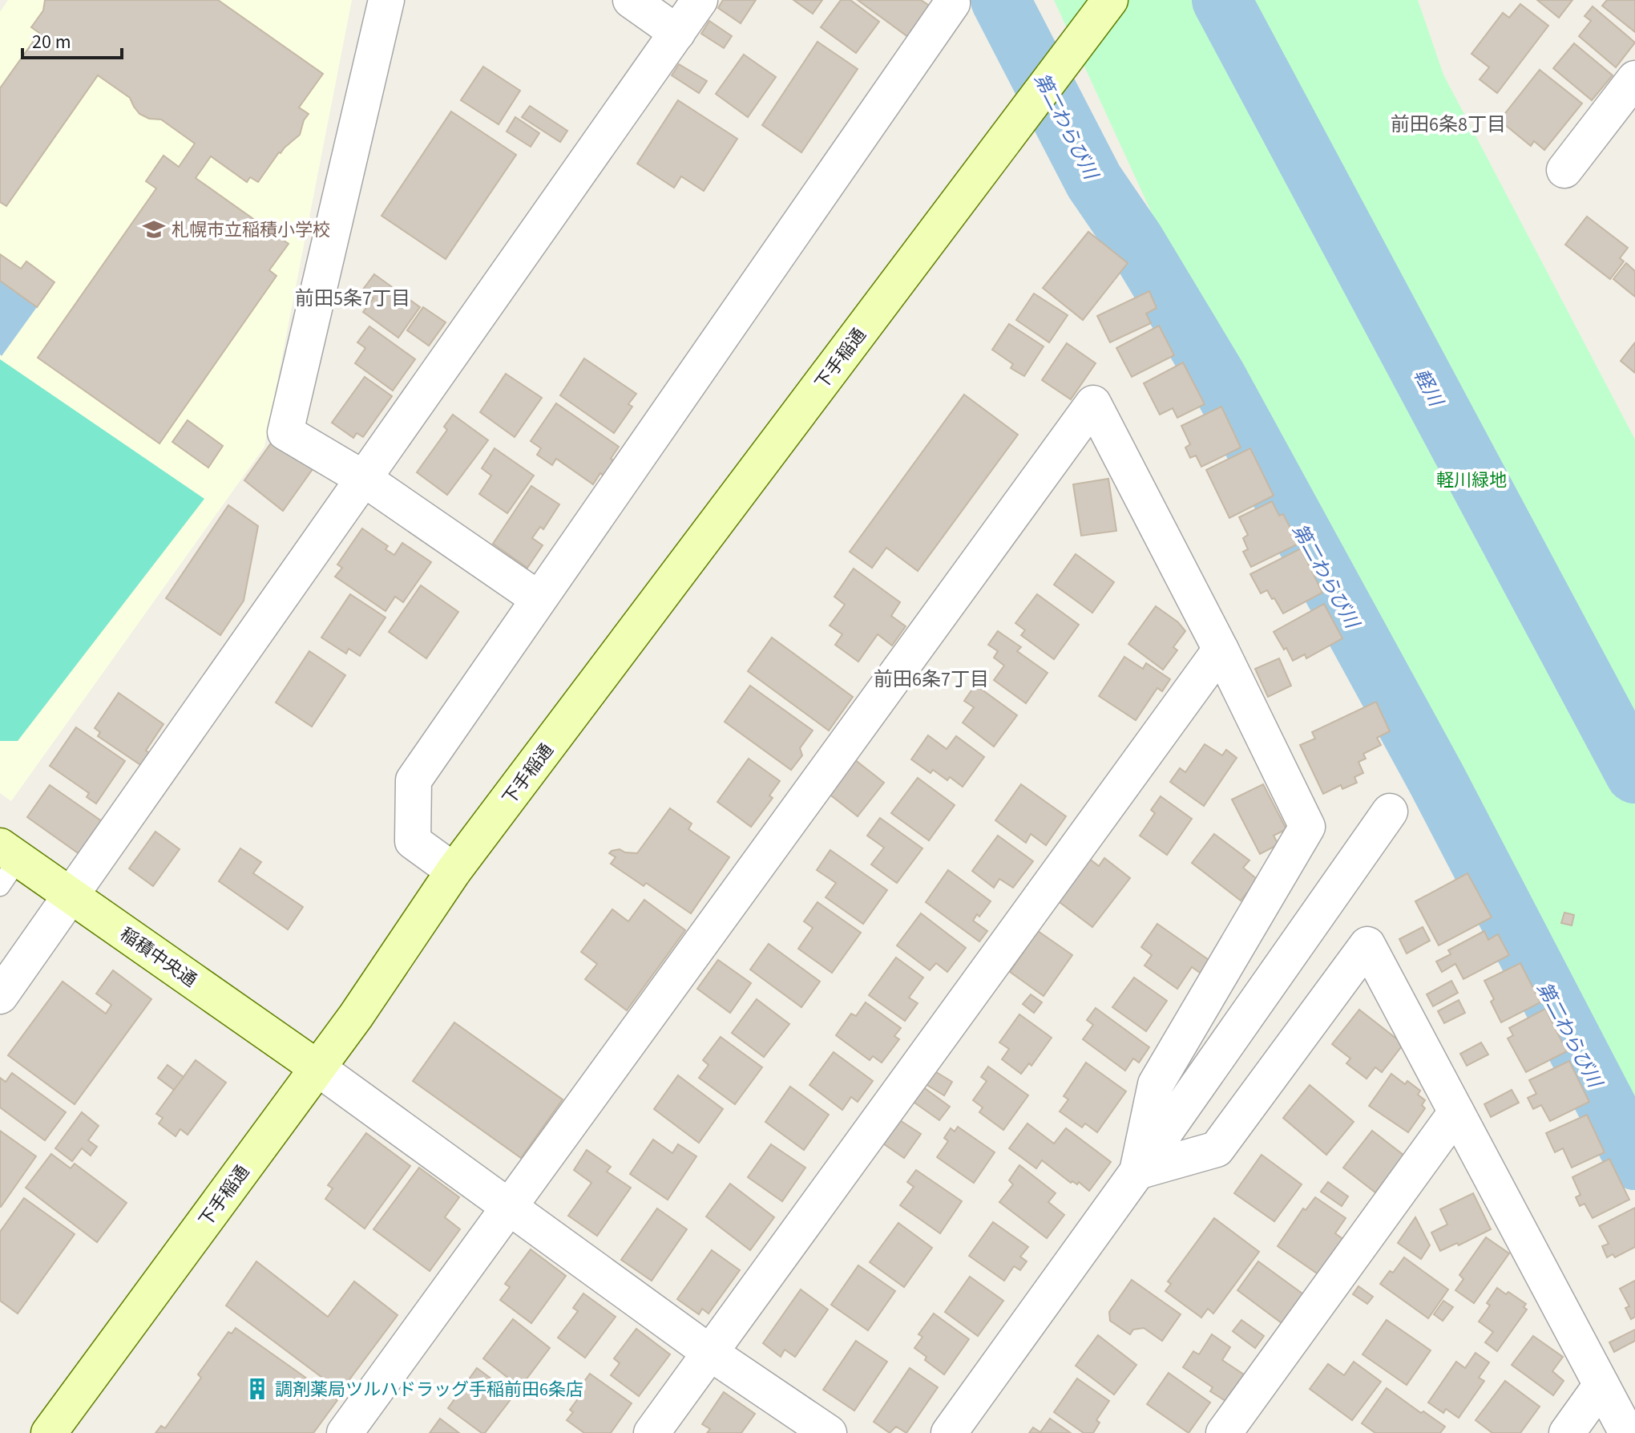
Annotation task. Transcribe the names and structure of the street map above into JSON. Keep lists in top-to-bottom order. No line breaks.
{"streets":{"main road":["下手稲通","稲積中央通"]},"crossings":[["下手稲通","稲積中央通"]],"districts":["前田6条8丁目","前田5条7丁目","前田6条7丁目"],"water":["第二わらび川","軽川"],"parks":["軽川緑地"],"places":{"school or university":["札幌市立稲積小学校"],"building":["調剤薬局ツルハドラッグ手稲前田6条店"]},"scale_bar":"20 m"}
